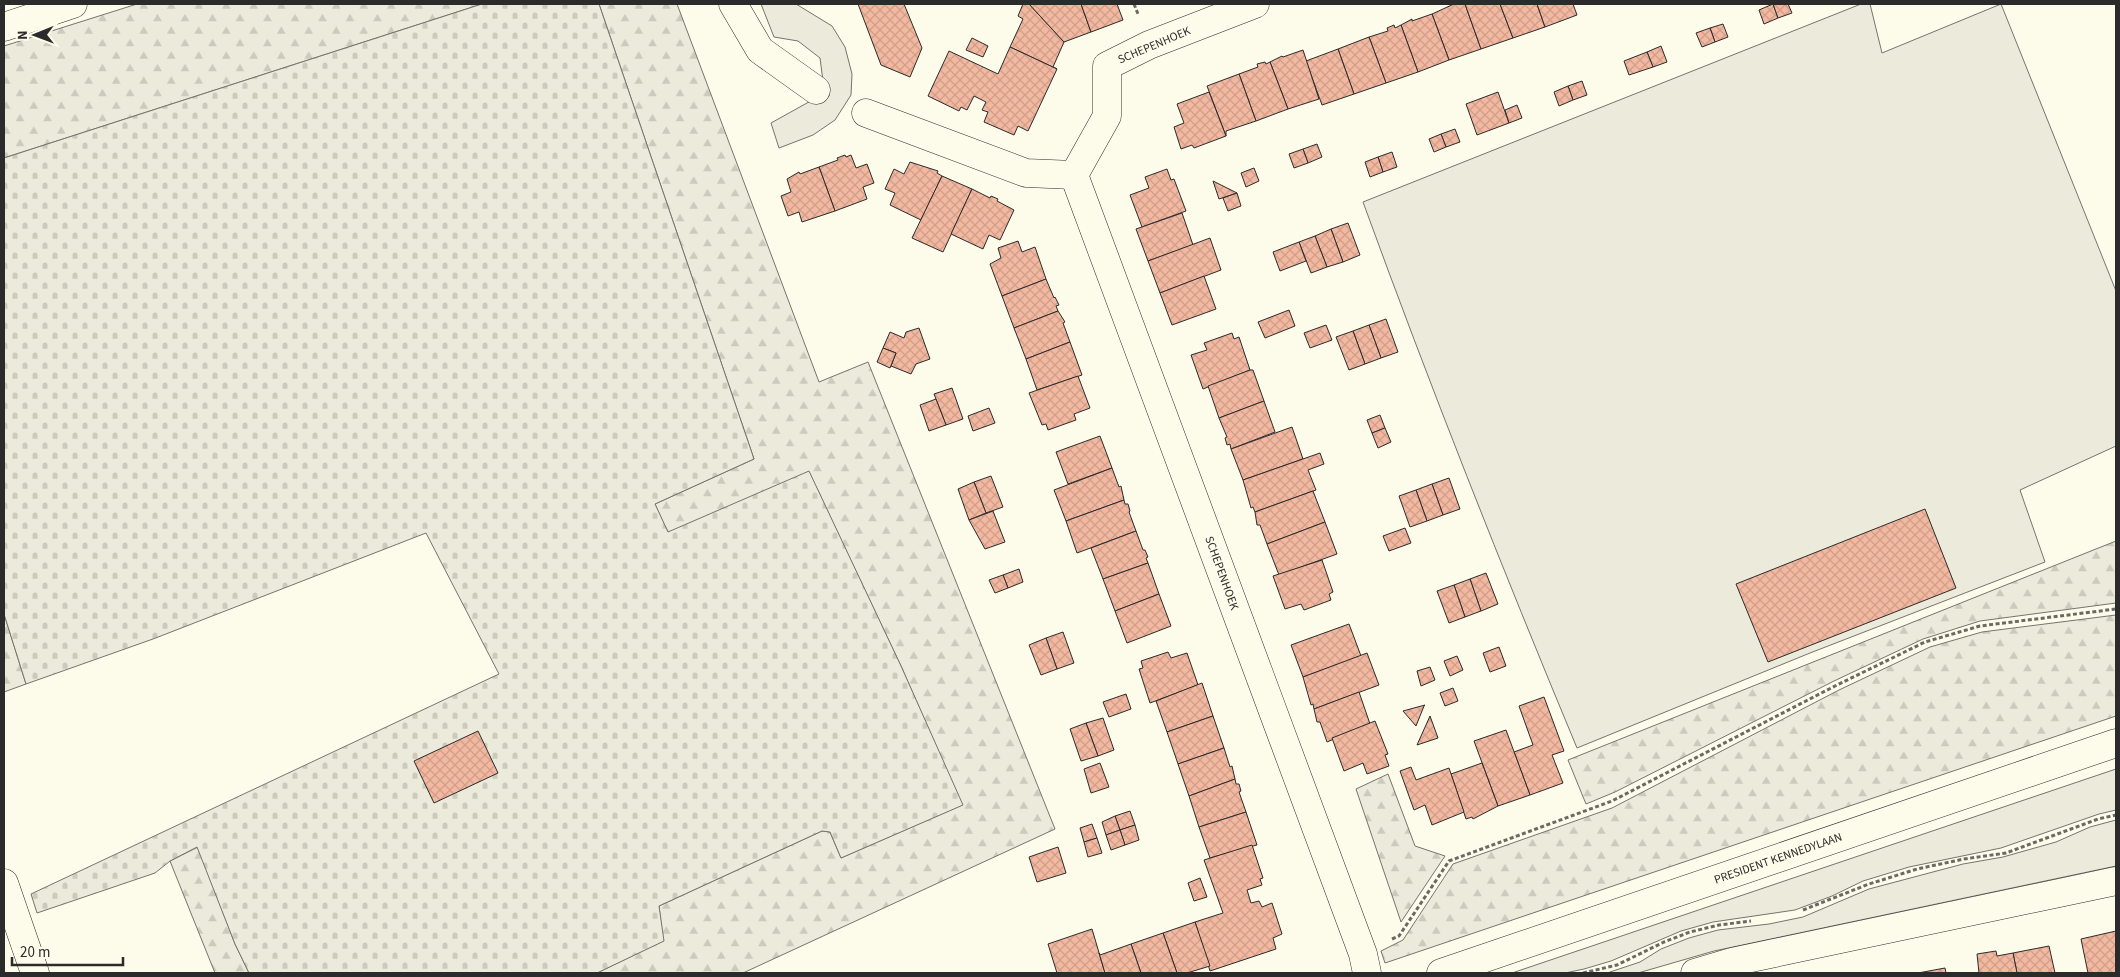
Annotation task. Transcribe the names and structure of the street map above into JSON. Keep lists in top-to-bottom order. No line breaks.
{"streets":{"street":["SCHEPENHOEK","PRESIDENT KENNEDYLAAN"]},"scale_bar":"20 m","north":"left"}
